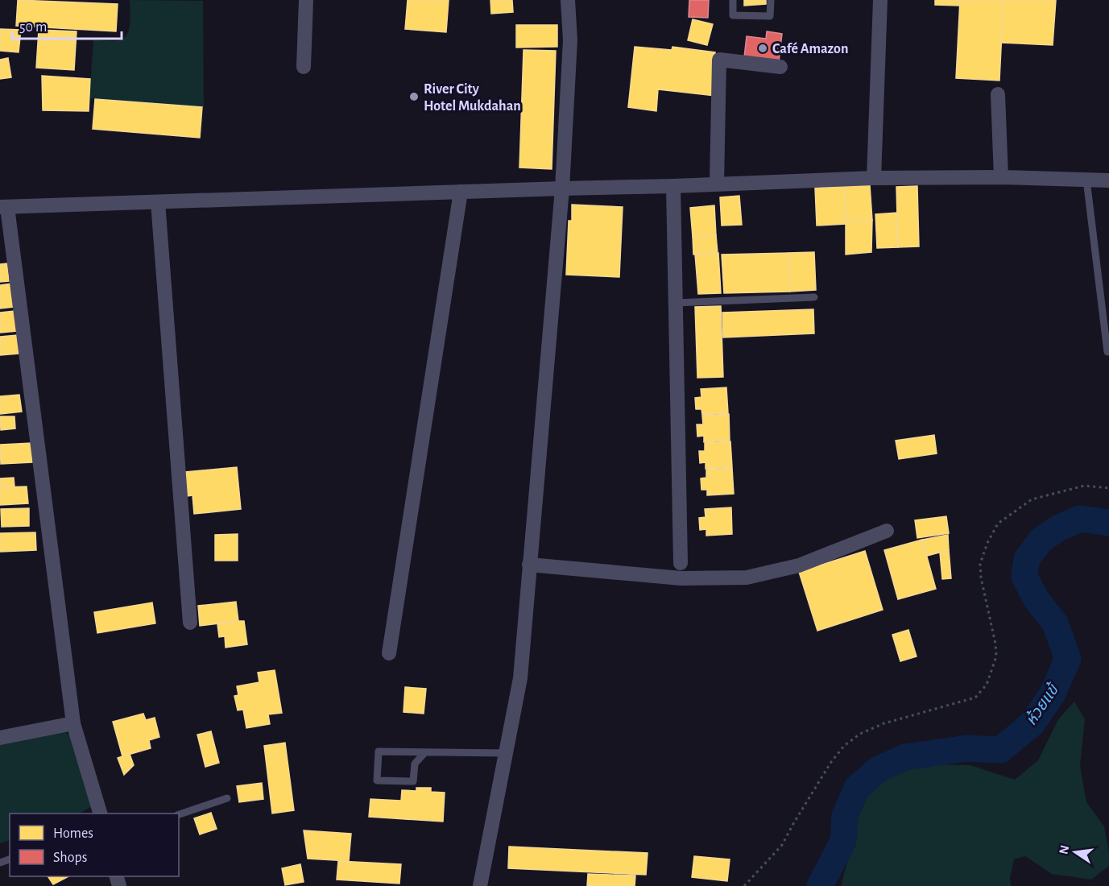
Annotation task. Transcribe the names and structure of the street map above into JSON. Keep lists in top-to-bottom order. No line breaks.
{"water":["ห้วยแข้"],"places":["Café Amazon","River City Hotel Mukdahan"],"legend":["Homes","Shops"],"scale_bar":"50 m","north":"left"}
